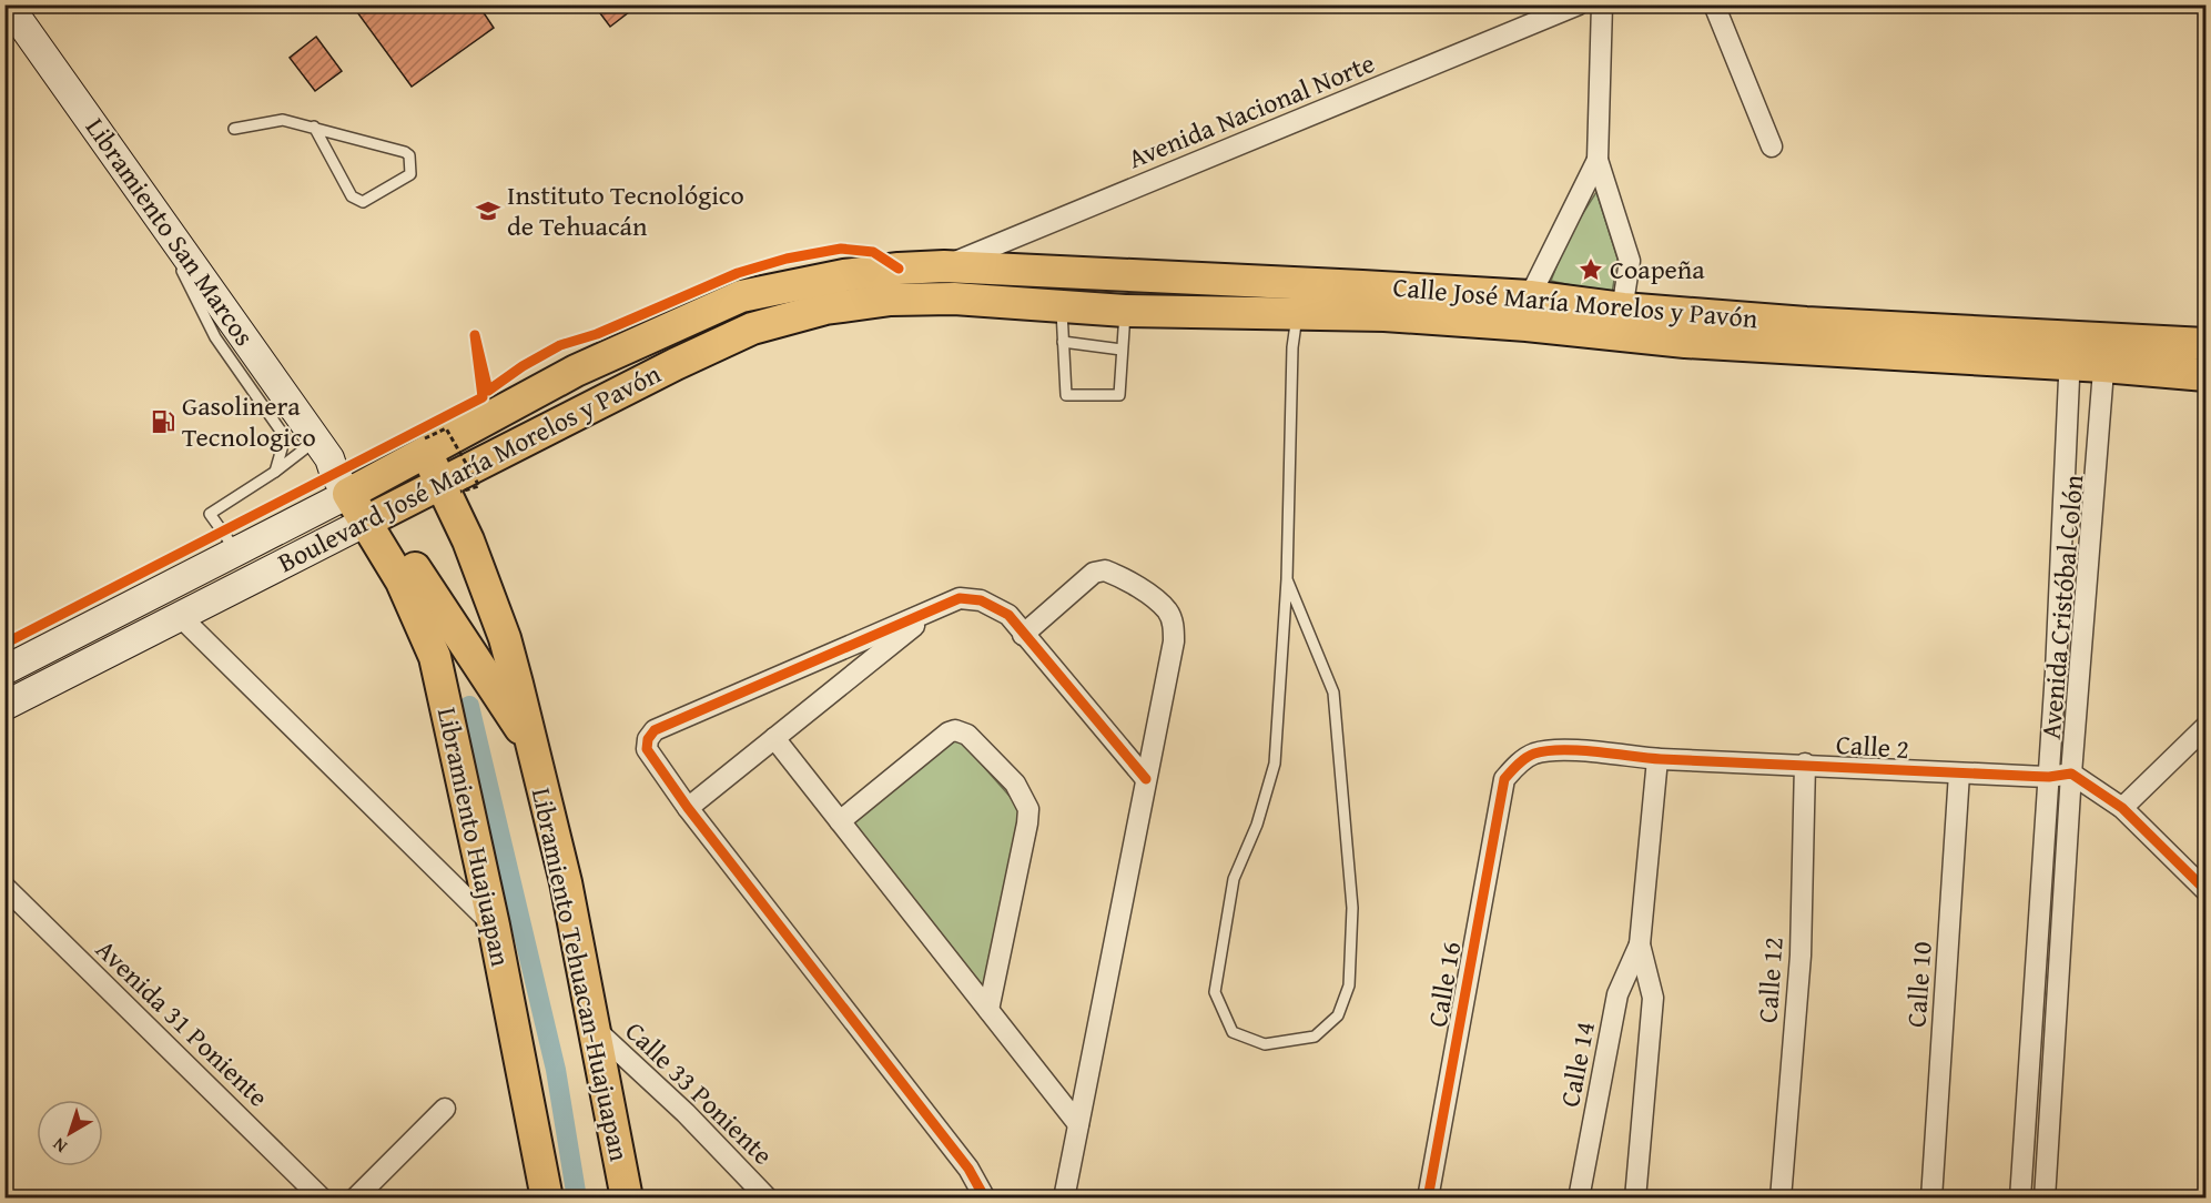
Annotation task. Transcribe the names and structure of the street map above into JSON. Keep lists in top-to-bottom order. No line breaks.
{"streets":{"main road":["Libramiento San Marcos","Calle José María Morelos y Pavón","Boulevard José María Morelos y Pavón","Libramiento Huajuapan","Libramiento Tehuacan-Huajuapan"],"street":["Avenida Nacional Norte","Avenida Cristóbal Colón","Calle 2","Calle 12","Calle 16","Calle 10","Avenida 31 Poniente","Calle 14","Calle 33 Poniente"]},"crossings":[["Avenida Nacional Norte","Calle José María Morelos y Pavón"],["Avenida Nacional Norte","Boulevard José María Morelos y Pavón"],["Libramiento San Marcos","Boulevard José María Morelos y Pavón"],["Calle José María Morelos y Pavón","Boulevard José María Morelos y Pavón"],["Calle José María Morelos y Pavón","Avenida Cristóbal Colón"],["Boulevard José María Morelos y Pavón","Libramiento Huajuapan"],["Boulevard José María Morelos y Pavón","Libramiento Tehuacan-Huajuapan"],["Avenida Cristóbal Colón","Calle 2"],["Calle 2","Calle 12"],["Calle 2","Calle 16"],["Calle 2","Calle 10"],["Calle 2","Calle 14"],["Libramiento Tehuacan-Huajuapan","Calle 33 Poniente"]],"places":{"school or university":["Instituto Tecnológico de Tehuacán"],"place":["Coapeña"],"fuel station":["Gasolinera Tecnologico"]},"north":"bottom left"}
